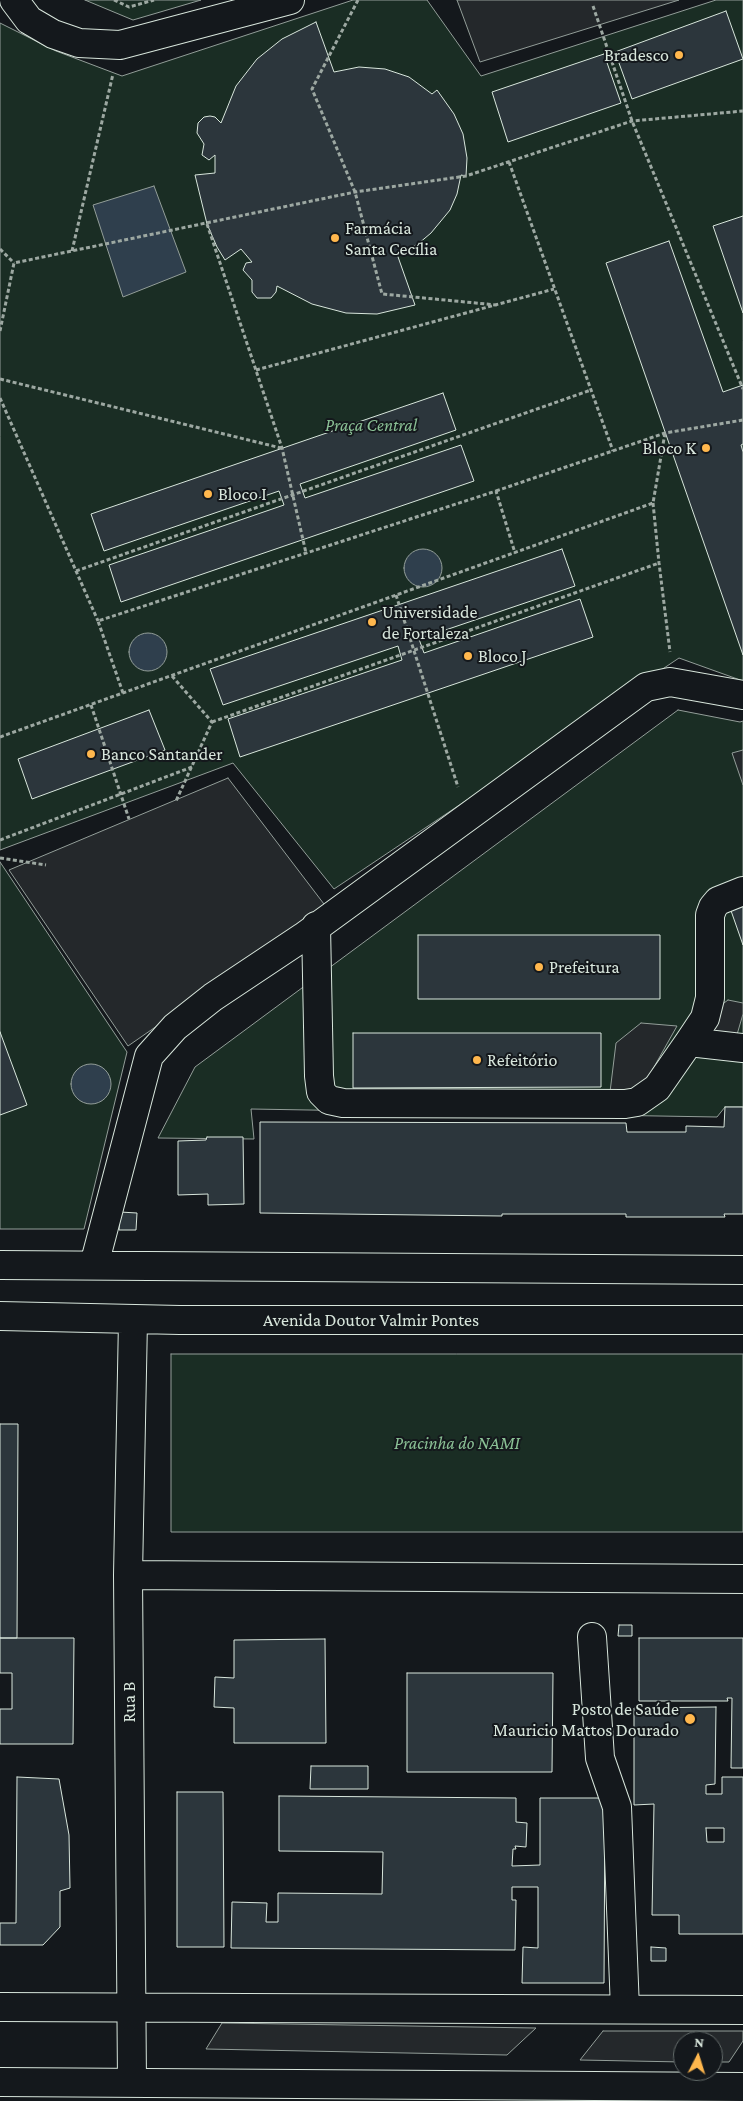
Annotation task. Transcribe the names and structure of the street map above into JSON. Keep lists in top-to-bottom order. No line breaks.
{"streets":{"street":["Avenida Doutor Valmir Pontes","Rua B"]},"crossings":[["Avenida Doutor Valmir Pontes","Rua B"]],"parks":["Praça Central","Pracinha do NAMI"],"places":["Bradesco","Farmácia Santa Cecília","Bloco K","Bloco I","Universidade de Fortaleza","Bloco J","Banco Santander","Prefeitura","Refeitório","Posto de Saúde Mauricio Mattos Dourado"],"north":"top"}
